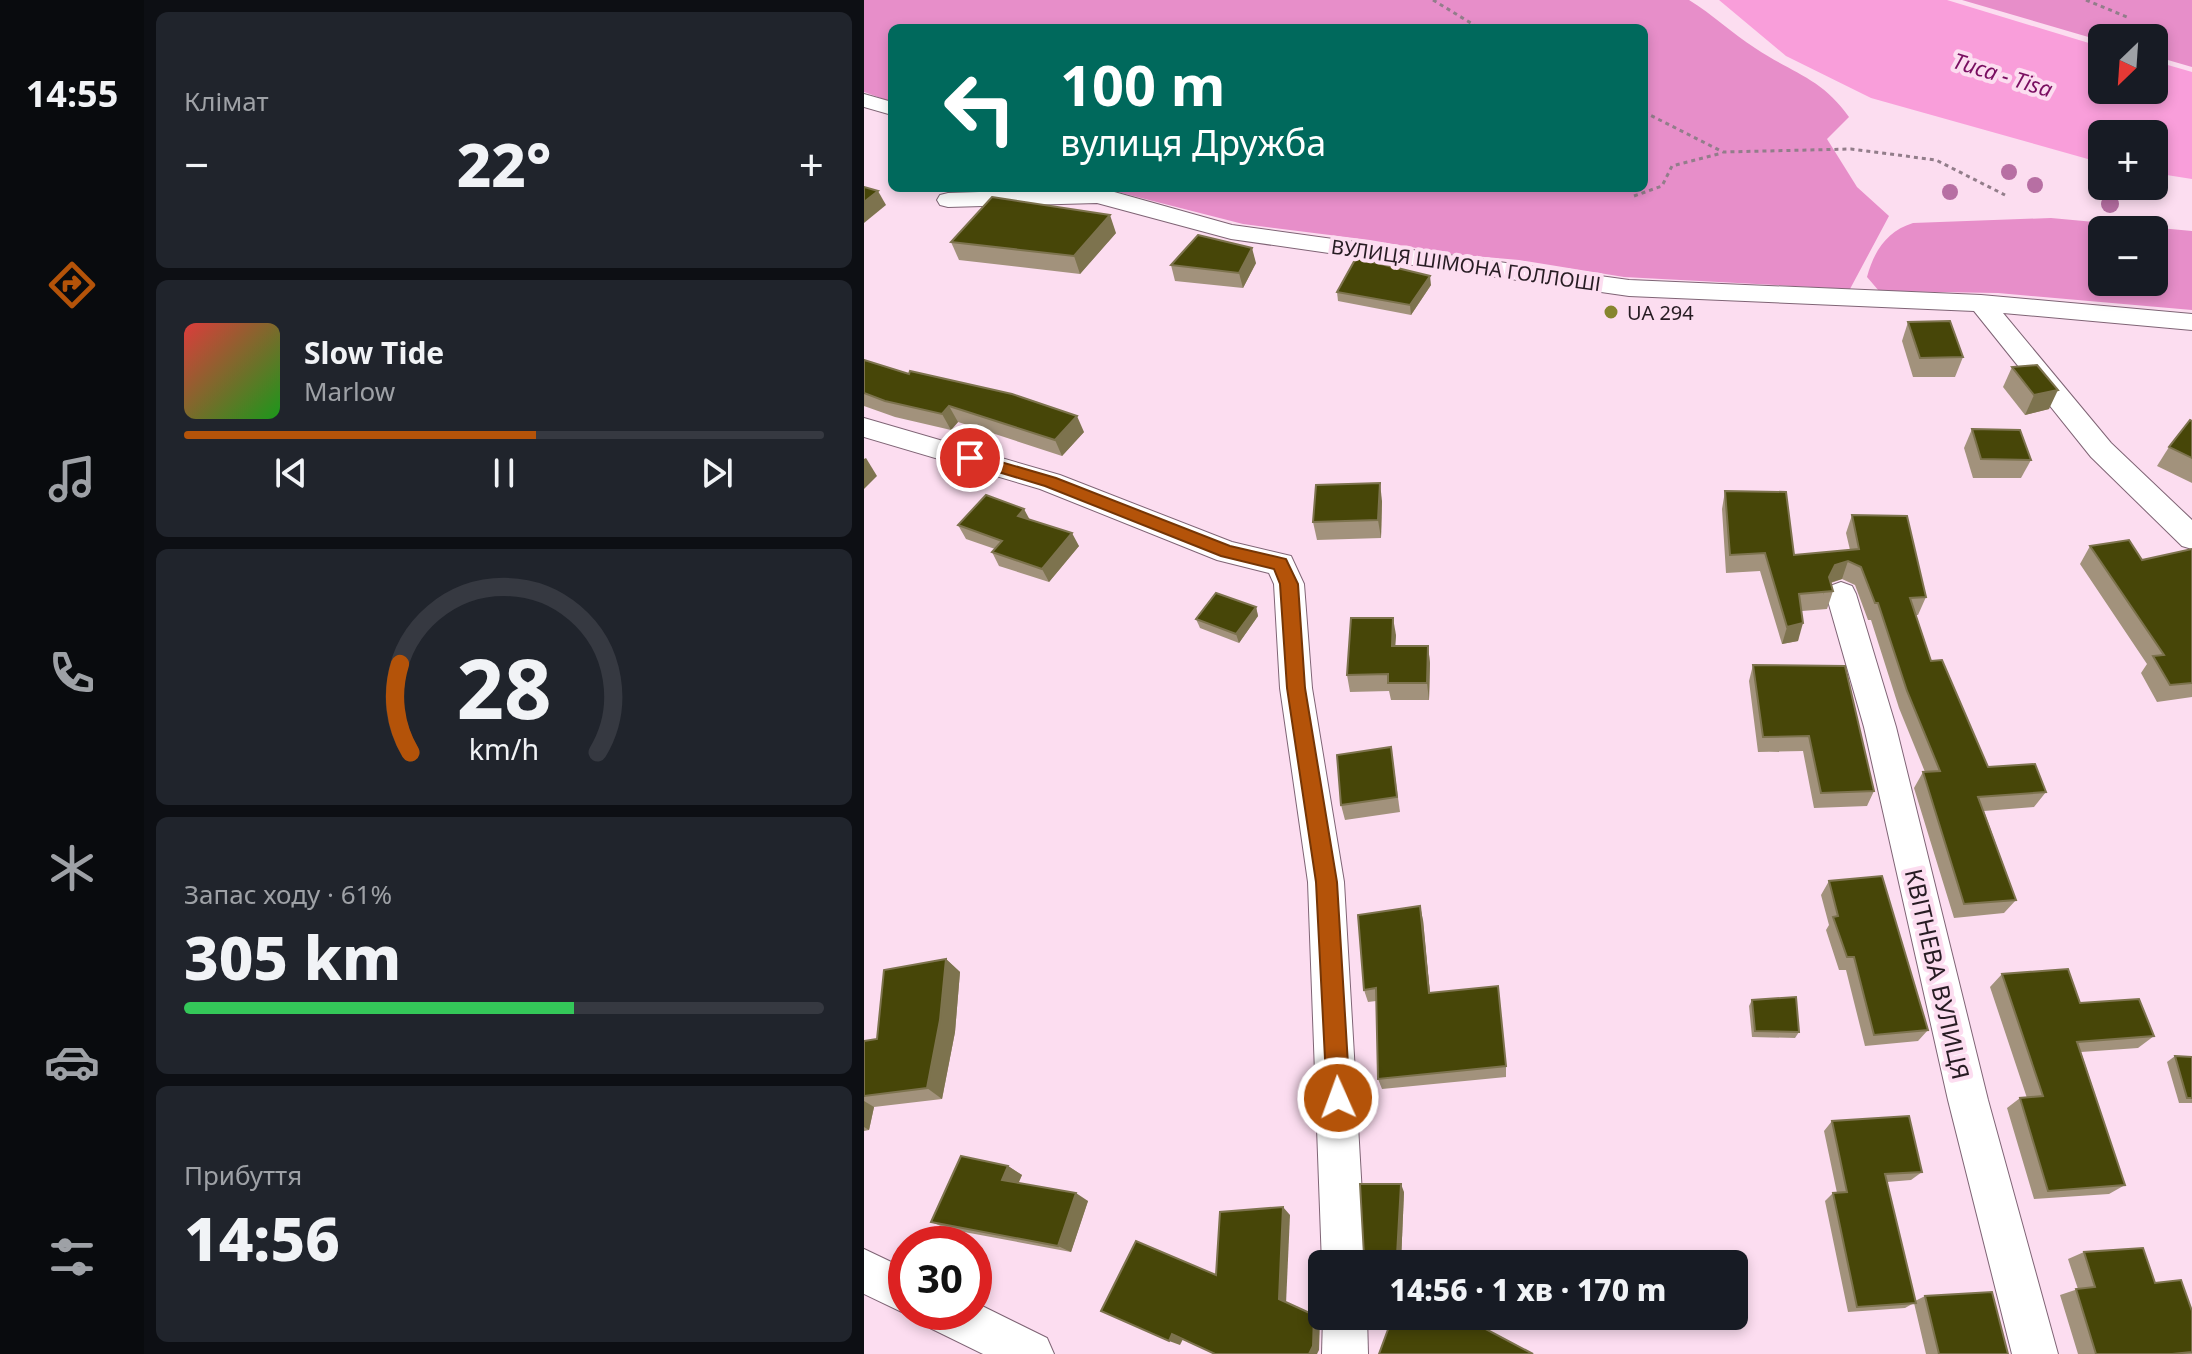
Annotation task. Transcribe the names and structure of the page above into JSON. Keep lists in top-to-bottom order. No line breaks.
{"streets":{"street":["ВУЛИЦЯ ШІМОНА ГОЛЛОШІ","КВІТНЕВА ВУЛИЦЯ"]},"water":["Тиса - Tisa"],"places":["UA 294"],"north":"bottom left","page":{"tabs":"14:55","tile":["Клімат",["Запас ходу · 61%","305 km"],["Прибуття","14:56"]],"map_buttons":["+","−"],"turn":["100 m","вулиця Дружба"],"heat":["−","22°","+"],"song":["Slow Tide","Marlow"],"limit":"30","trip":"14:56 · 1 хв · 170 m","gauge":["28","km/h"]}}
